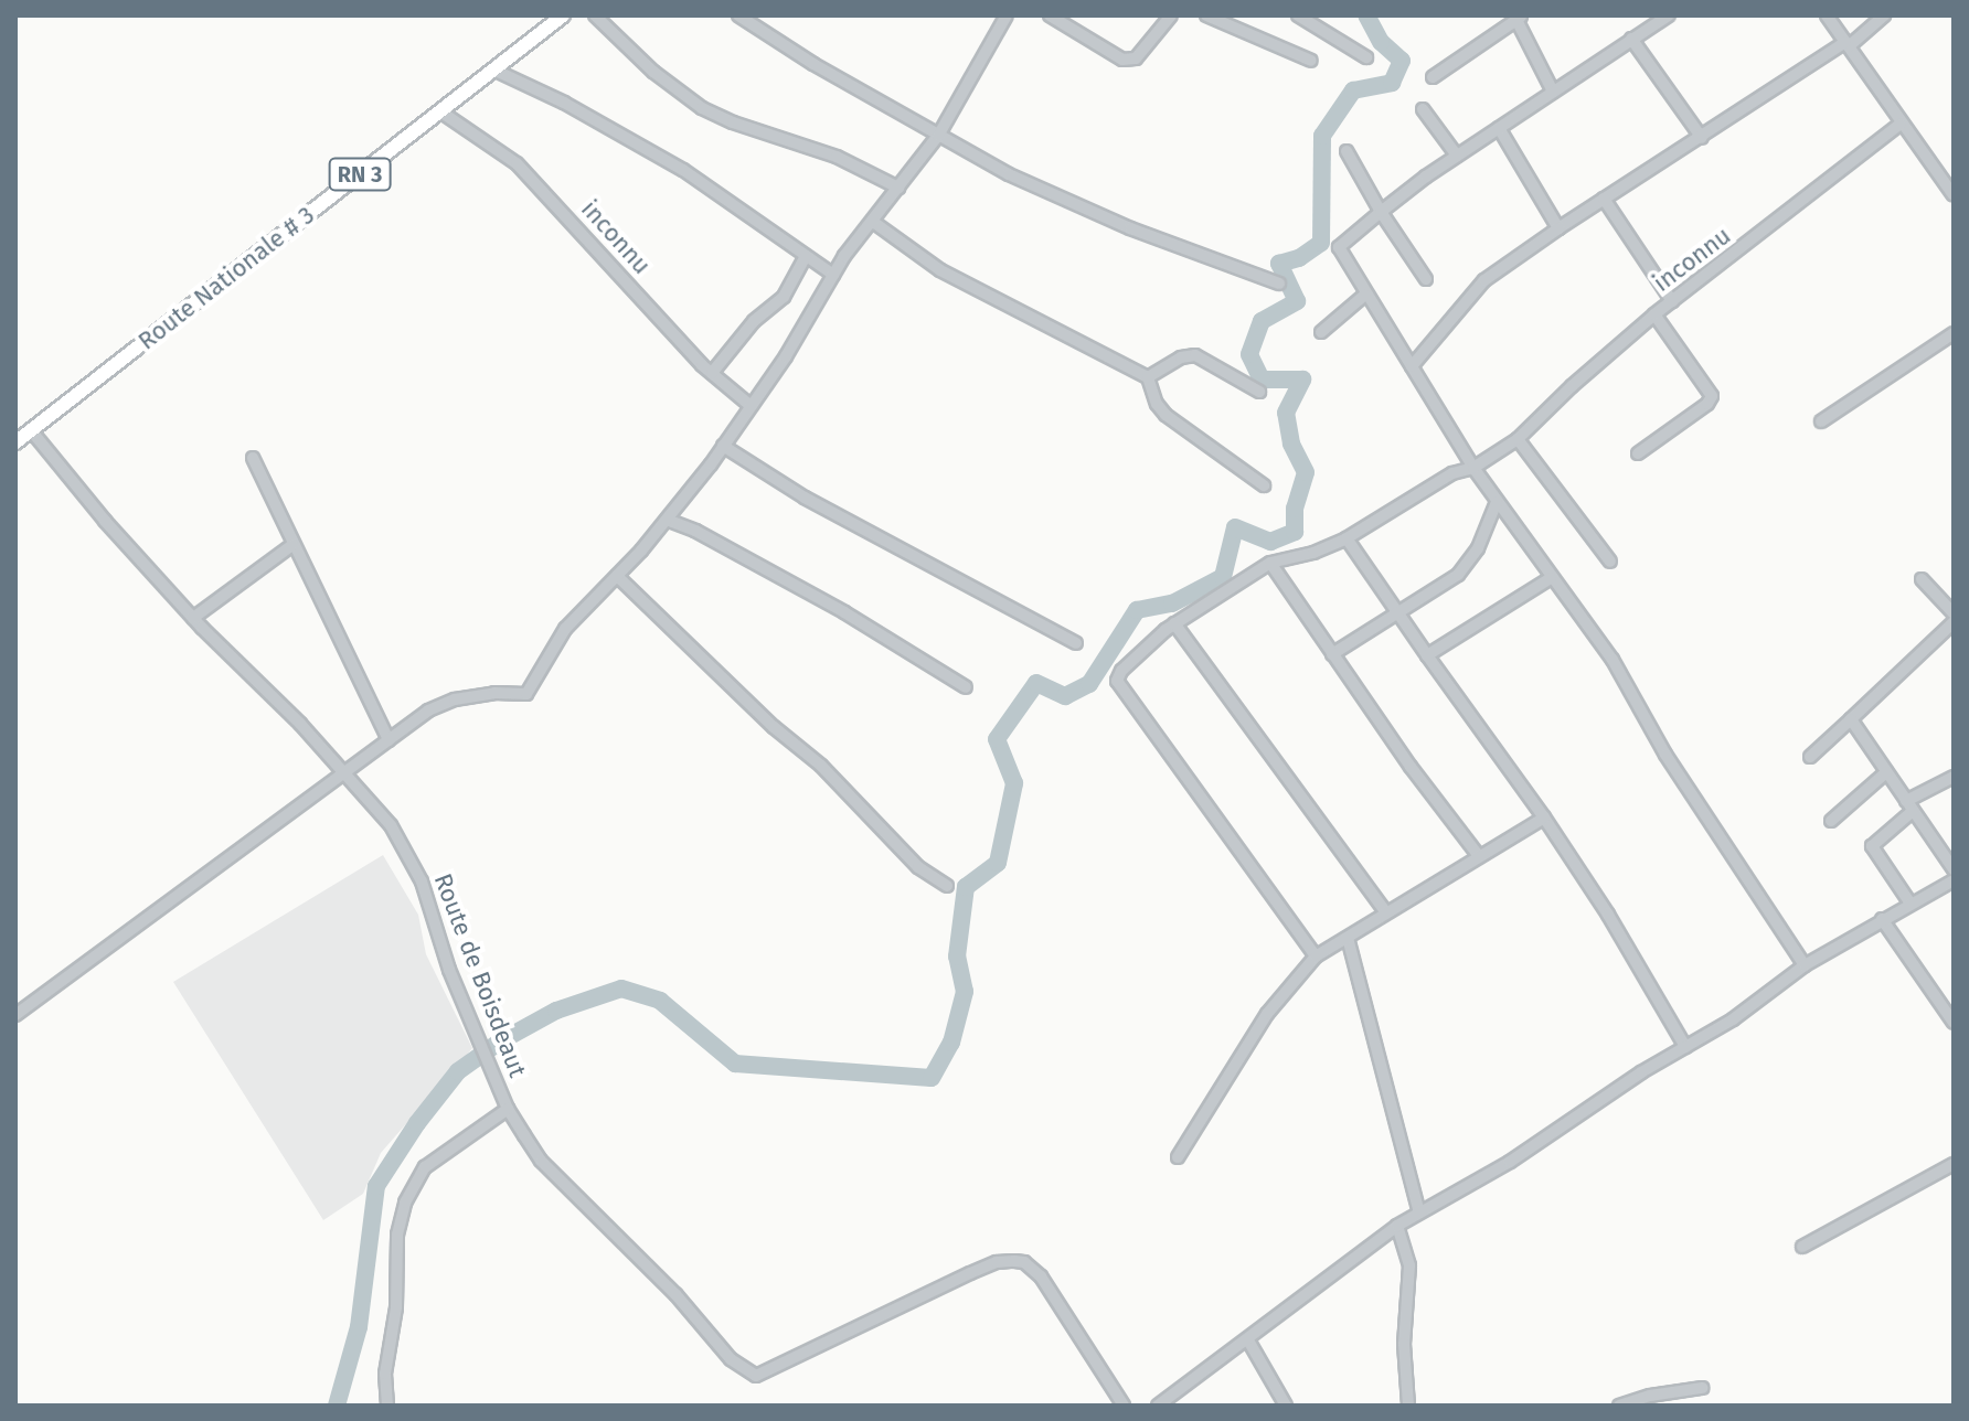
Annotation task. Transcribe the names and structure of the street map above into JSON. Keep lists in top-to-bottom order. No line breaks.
{"streets":{"main road":["RN 3","Route Nationale # 3"],"street":["inconnu","Route de Boisdeaut"]},"crossings":[["inconnu","Route Nationale # 3"],["Route Nationale # 3","Route de Boisdeaut"]]}
